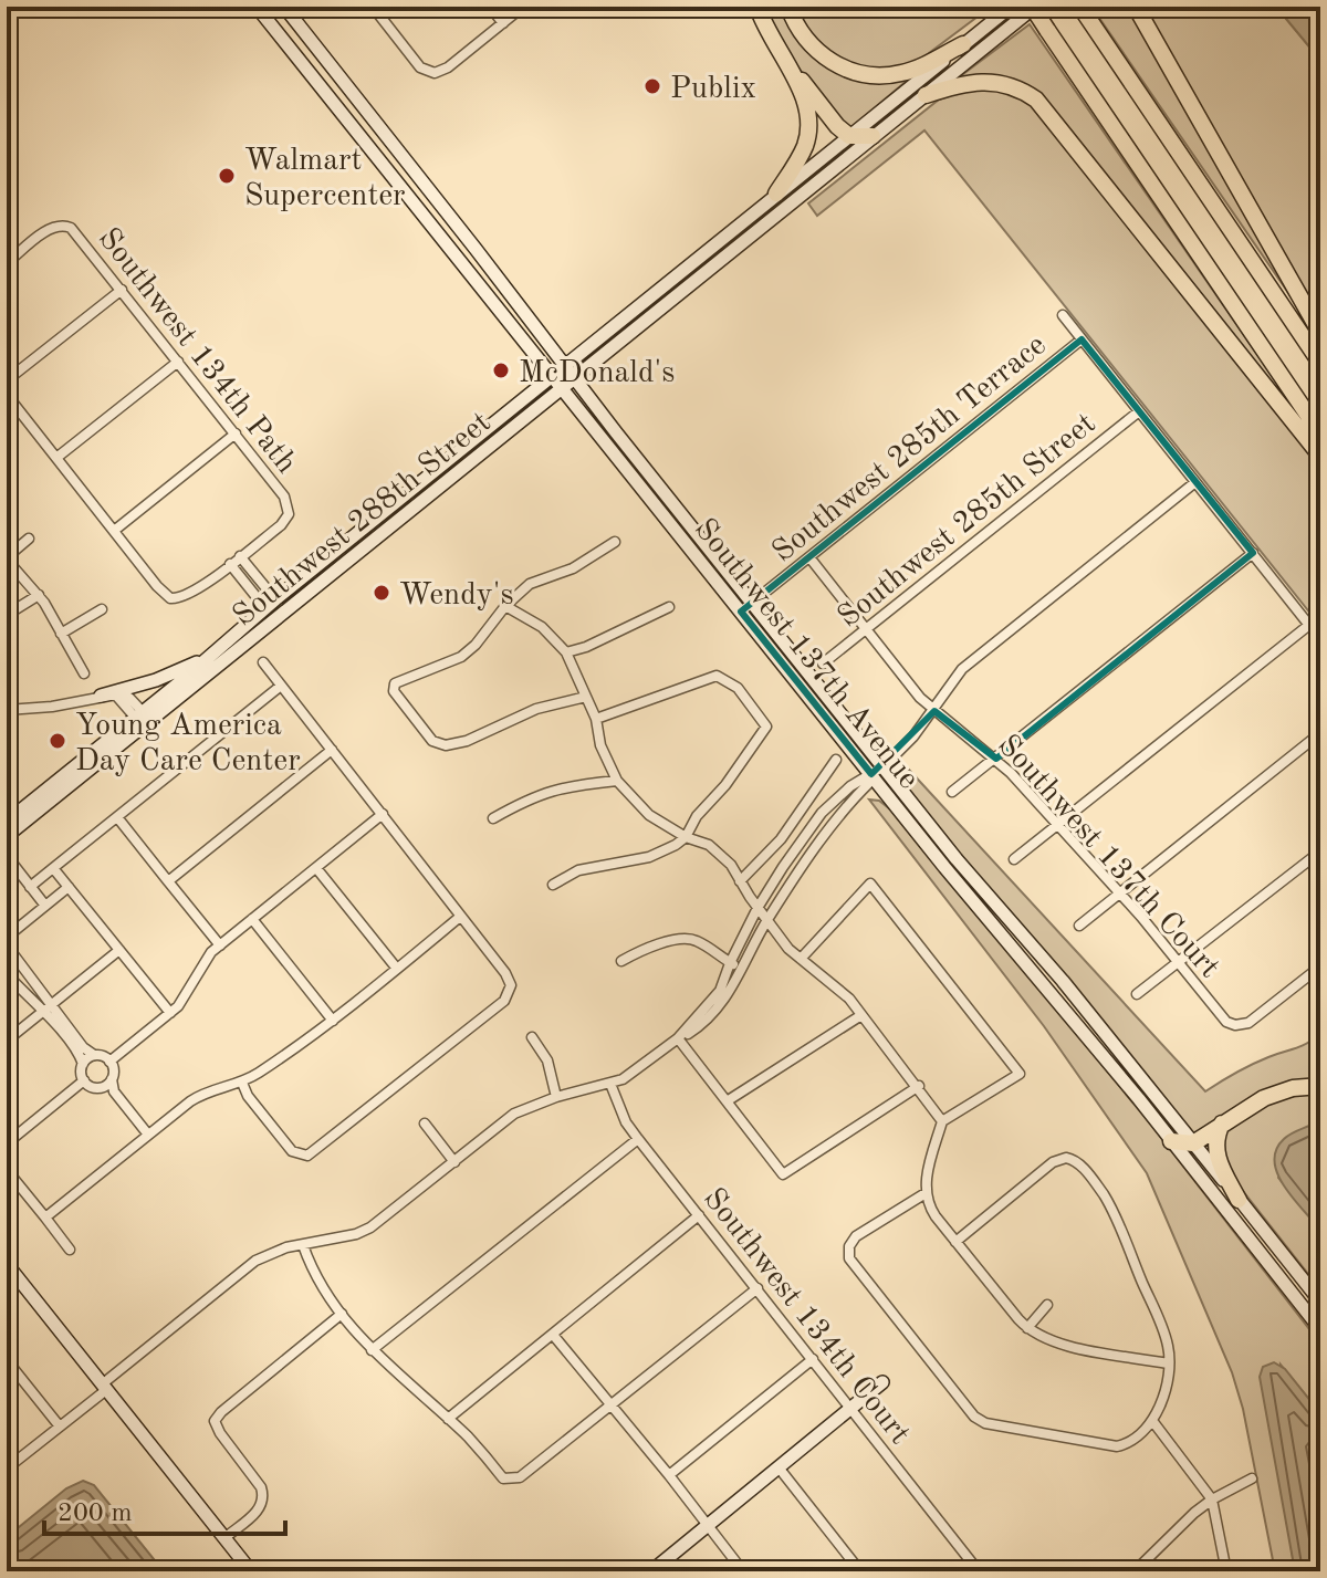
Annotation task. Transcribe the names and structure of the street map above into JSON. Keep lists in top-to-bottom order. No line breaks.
{"streets":{"main road":["Southwest 288th Street","Southwest 137th Avenue"],"street":["Southwest 134th Path","Southwest 285th Terrace","Southwest 285th Street","Southwest 137th Court","Southwest 134th Court"]},"crossings":[["Southwest 285th Terrace","Southwest 137th Avenue"],["Southwest 285th Terrace","Southwest 137th Court"],["Southwest 288th Street","Southwest 137th Avenue"],["Southwest 285th Street","Southwest 137th Court"]],"places":["Publix","Walmart Supercenter","McDonald's","Wendy's","Young America Day Care Center"],"scale_bar":"200 m"}
